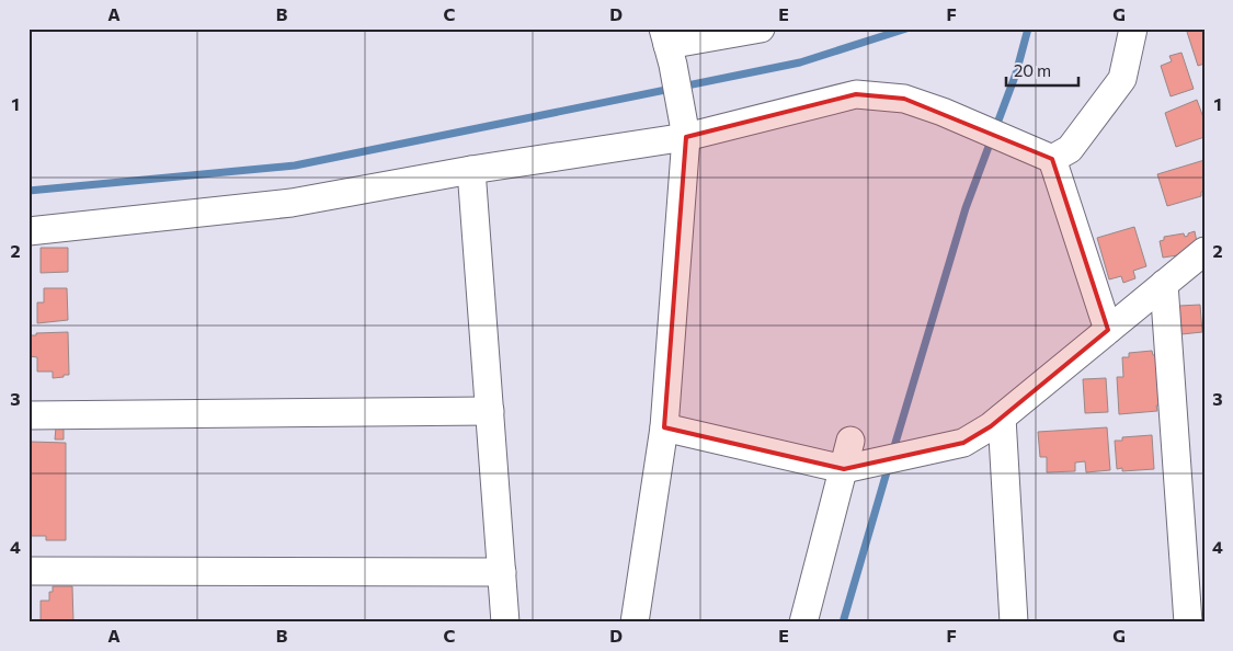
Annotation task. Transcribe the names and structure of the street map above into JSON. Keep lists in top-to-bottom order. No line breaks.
{"scale_bar":"20 m","grid":{"columns":["A","B","C","D","E","F","G"],"rows":["1","2","3","4"]}}
